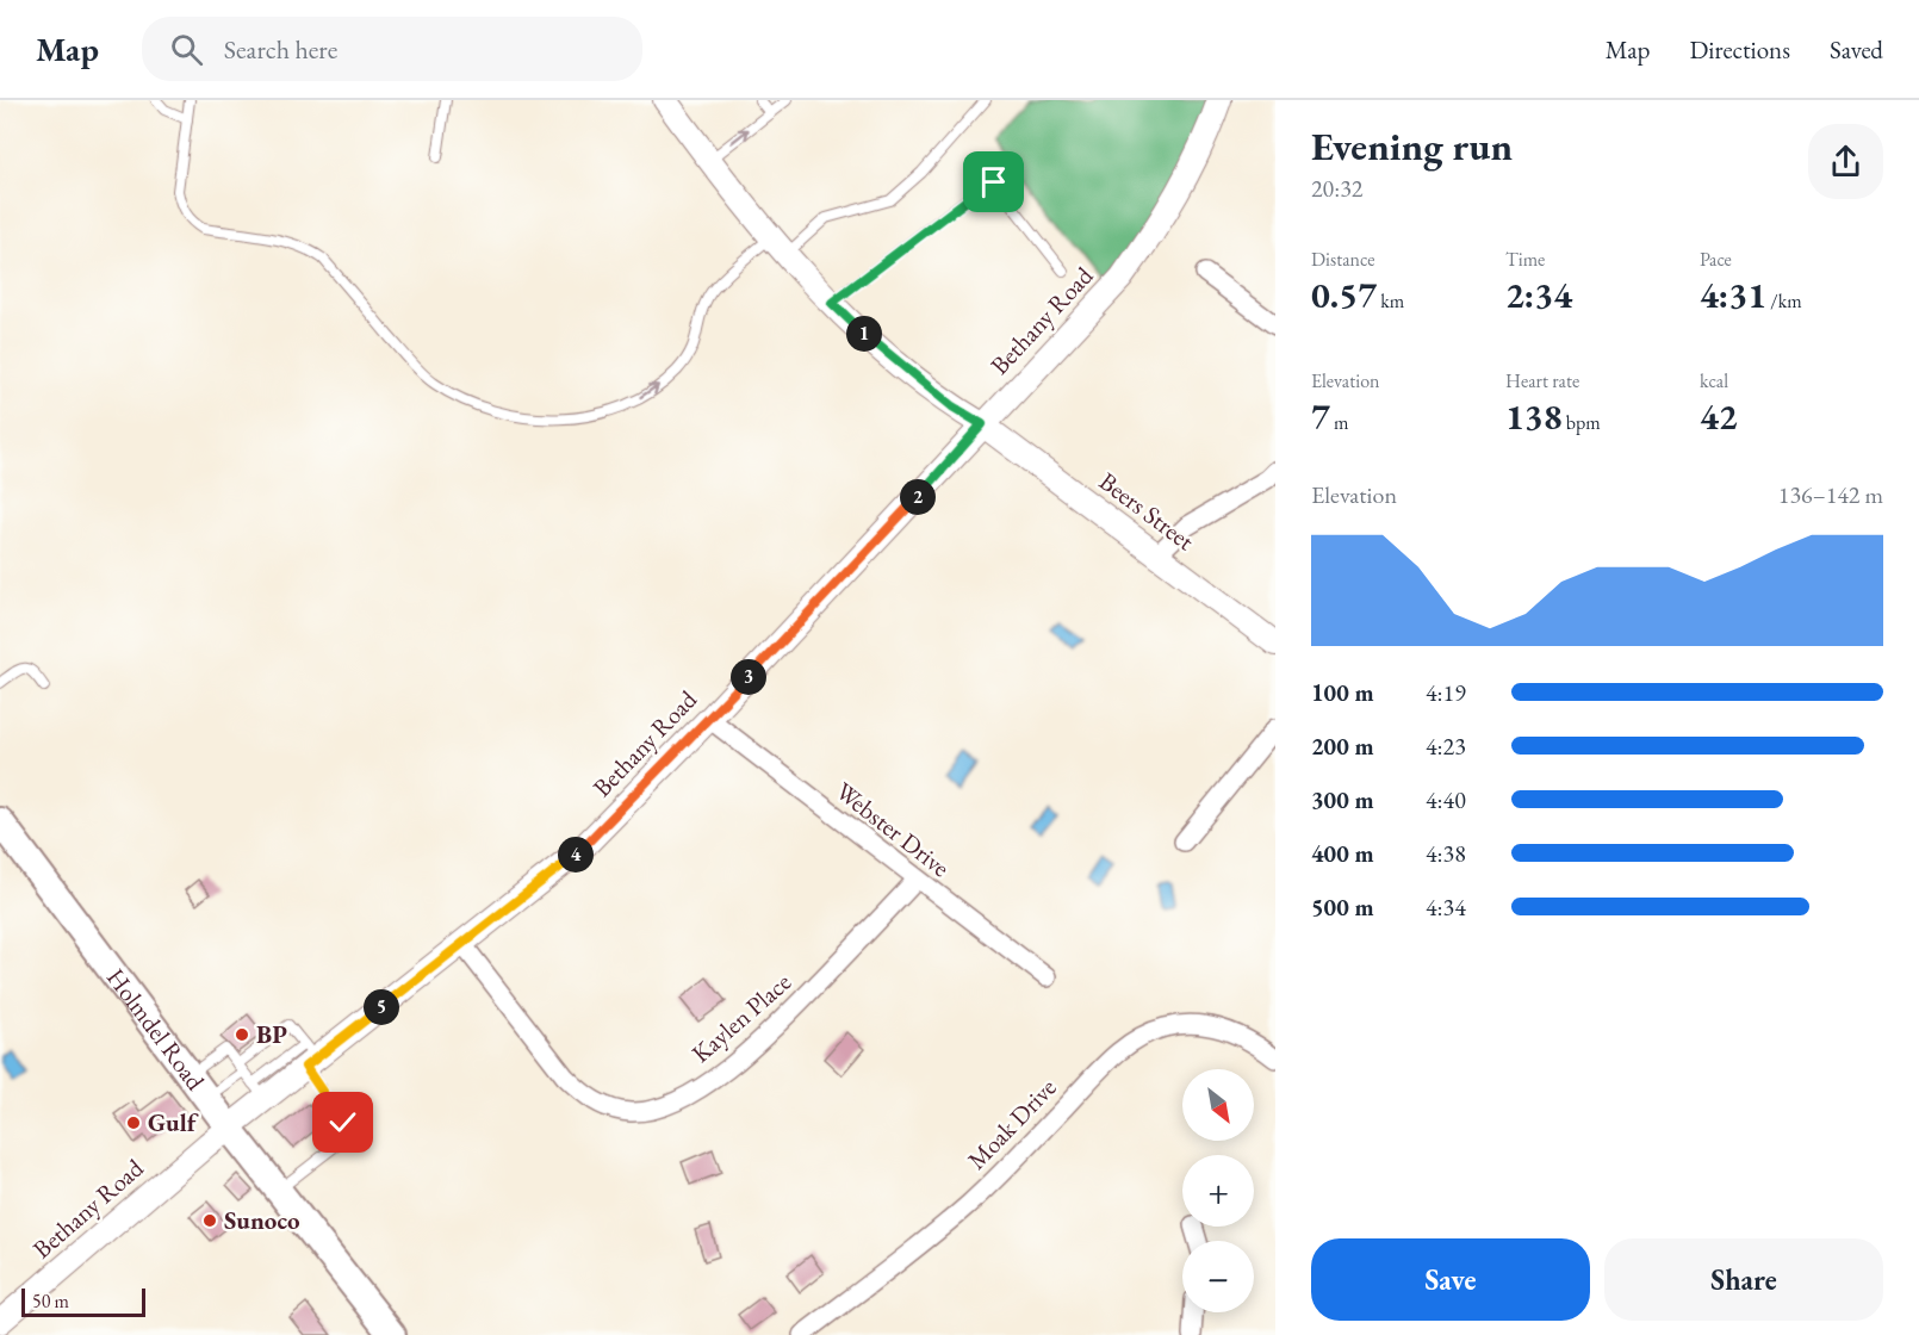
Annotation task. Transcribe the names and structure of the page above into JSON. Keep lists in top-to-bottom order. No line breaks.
{"streets":{"main road":["Holmdel Road"],"street":["Bethany Road","Beers Street","Webster Drive","Kaylen Place","Moak Drive"]},"crossings":[["Bethany Road","Beers Street"],["Bethany Road","Webster Drive"],["Bethany Road","Kaylen Place"],["Bethany Road","Holmdel Road"],["Webster Drive","Kaylen Place"]],"places":["BP","Gulf","Sunoco"],"scale_bar":"50 m","north":"bottom right","page":{"header":"Map","search":"Search here","nav":["Map","Directions","Saved"],"heading":["Evening run","20:32"],"stats":[["Distance","0.57 km"],["Time","2:34"],["Pace","4:31 /km"],["Elevation","7 m"],["Heart rate","138 bpm"],["kcal","42"]],"pins":["1","2","3","4","5"],"chart":["Elevation","136–142 m"],"list":[{"name":"100 m","note":"4:19"},{"name":"200 m","note":"4:23"},{"name":"300 m","note":"4:40"},{"name":"400 m","note":"4:38"},{"name":"500 m","note":"4:34"}],"map_buttons":["+","−"],"buttons":["Save","Share"],"scale":"50 m"}}
